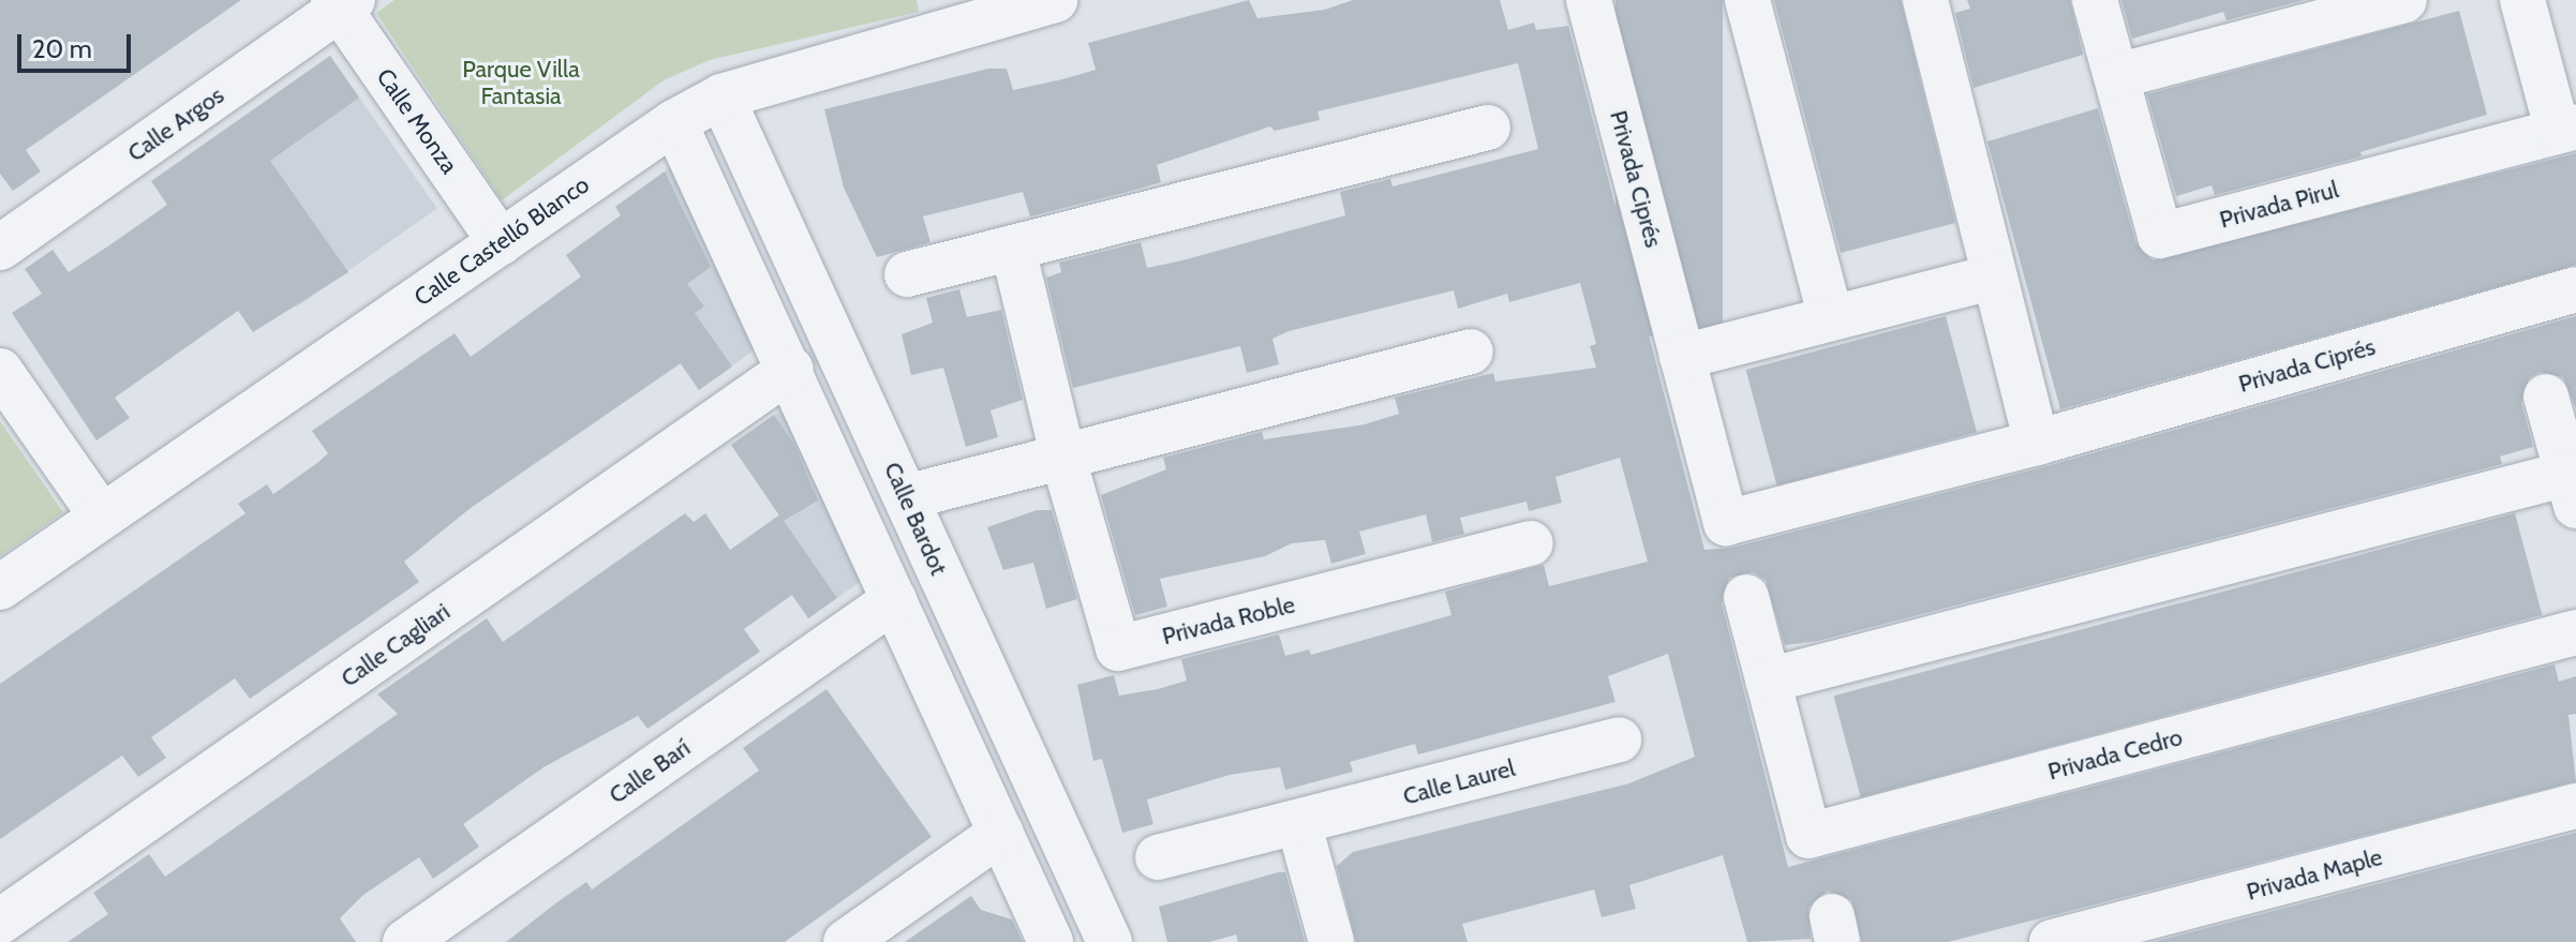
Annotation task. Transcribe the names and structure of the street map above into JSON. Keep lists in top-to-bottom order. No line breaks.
{"streets":{"street":["Calle Monza","Calle Argos","Privada Ciprés","Privada Pirul","Calle Castelló Blanco","Calle Bardot","Privada Roble","Calle Cagliari","Privada Cedro","Calle Barí","Calle Laurel","Privada Maple"]},"crossings":[["Calle Monza","Calle Argos"],["Calle Monza","Calle Castelló Blanco"],["Calle Castelló Blanco","Calle Bardot"]],"parks":["Parque Villa Fantasia"],"scale_bar":"20 m"}
